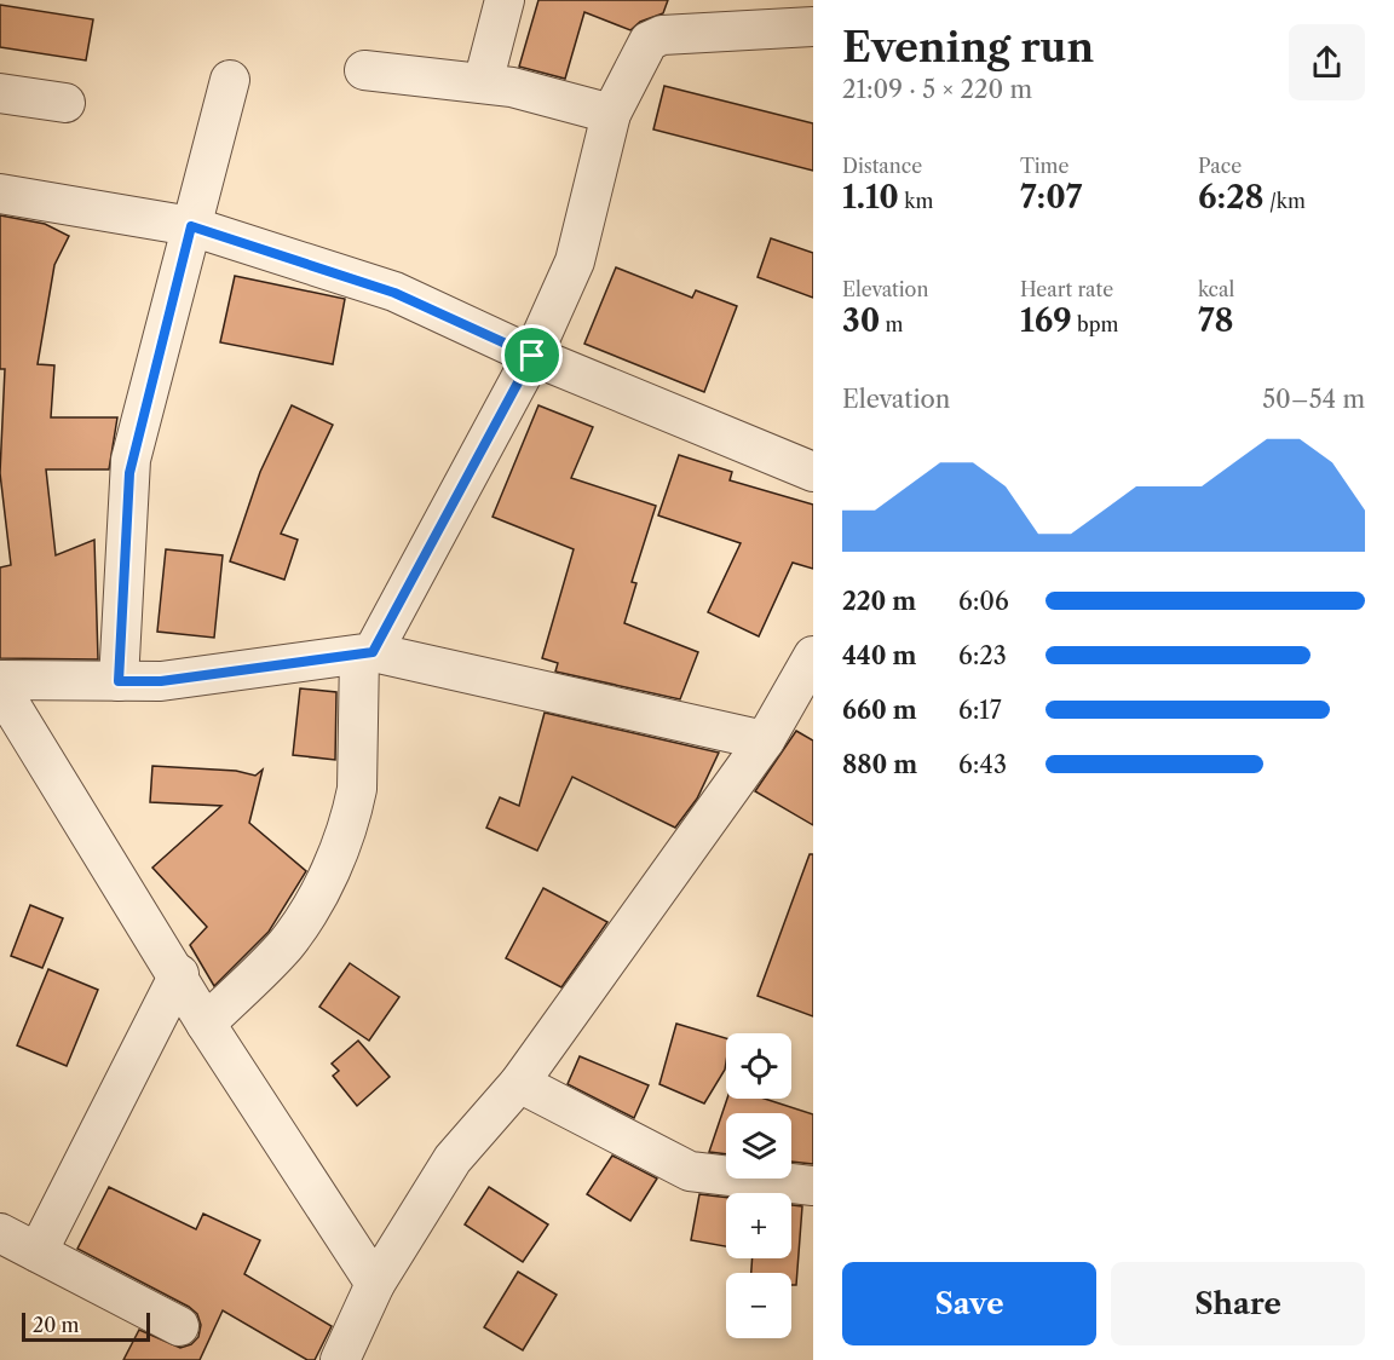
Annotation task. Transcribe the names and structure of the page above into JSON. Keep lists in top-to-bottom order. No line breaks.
{"scale_bar":"20 m","page":{"heading":["Evening run","21:09 · 5 × 220 m"],"stats":[["Distance","1.10 km"],["Time","7:07"],["Pace","6:28 /km"],["Elevation","30 m"],["Heart rate","169 bpm"],["kcal","78"]],"chart":["Elevation","50–54 m"],"list":[{"name":"220 m","note":"6:06"},{"name":"440 m","note":"6:23"},{"name":"660 m","note":"6:17"},{"name":"880 m","note":"6:43"}],"map_buttons":["+","−"],"buttons":["Save","Share"],"scale":"20 m"}}
